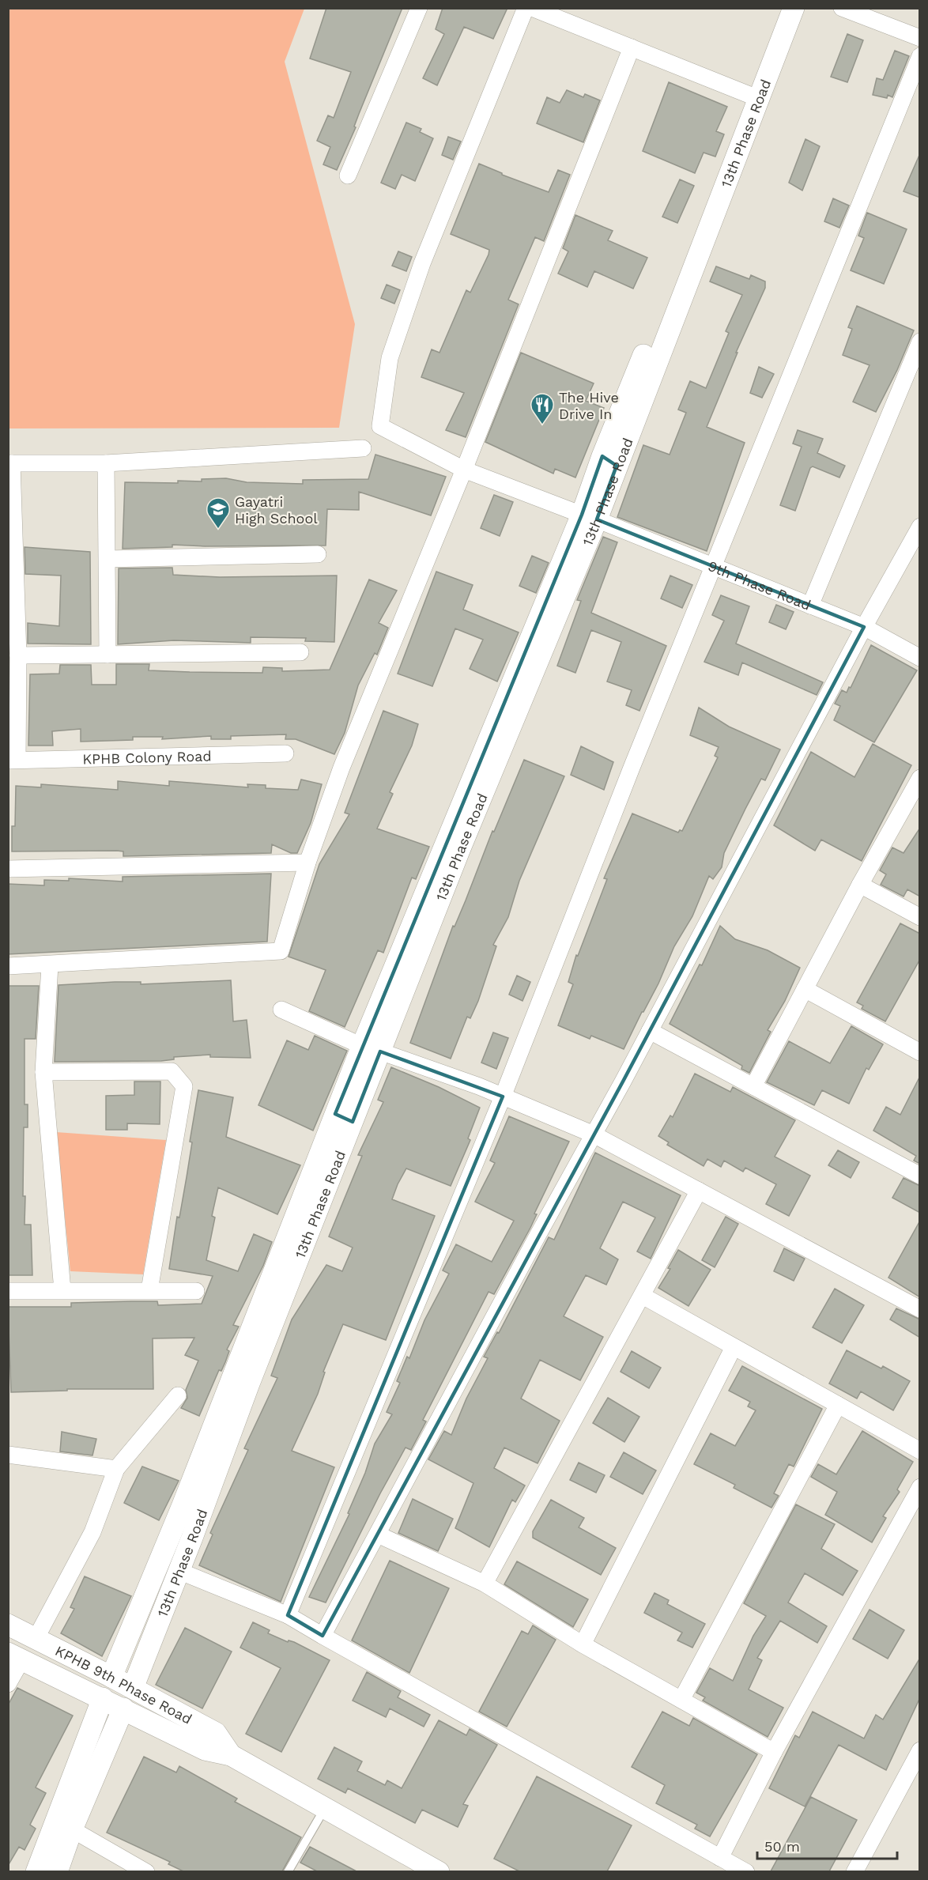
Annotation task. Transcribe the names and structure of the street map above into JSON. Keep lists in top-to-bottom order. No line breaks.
{"streets":{"street":["13th Phase Road","9th Phase Road","KPHB Colony Road","KPHB 9th Phase Road"]},"crossings":[["13th Phase Road","9th Phase Road"],["13th Phase Road","KPHB 9th Phase Road"]],"places":{"restaurant":["The Hive Drive In"],"school or university":["Gayatri High School"]},"scale_bar":"50 m"}
